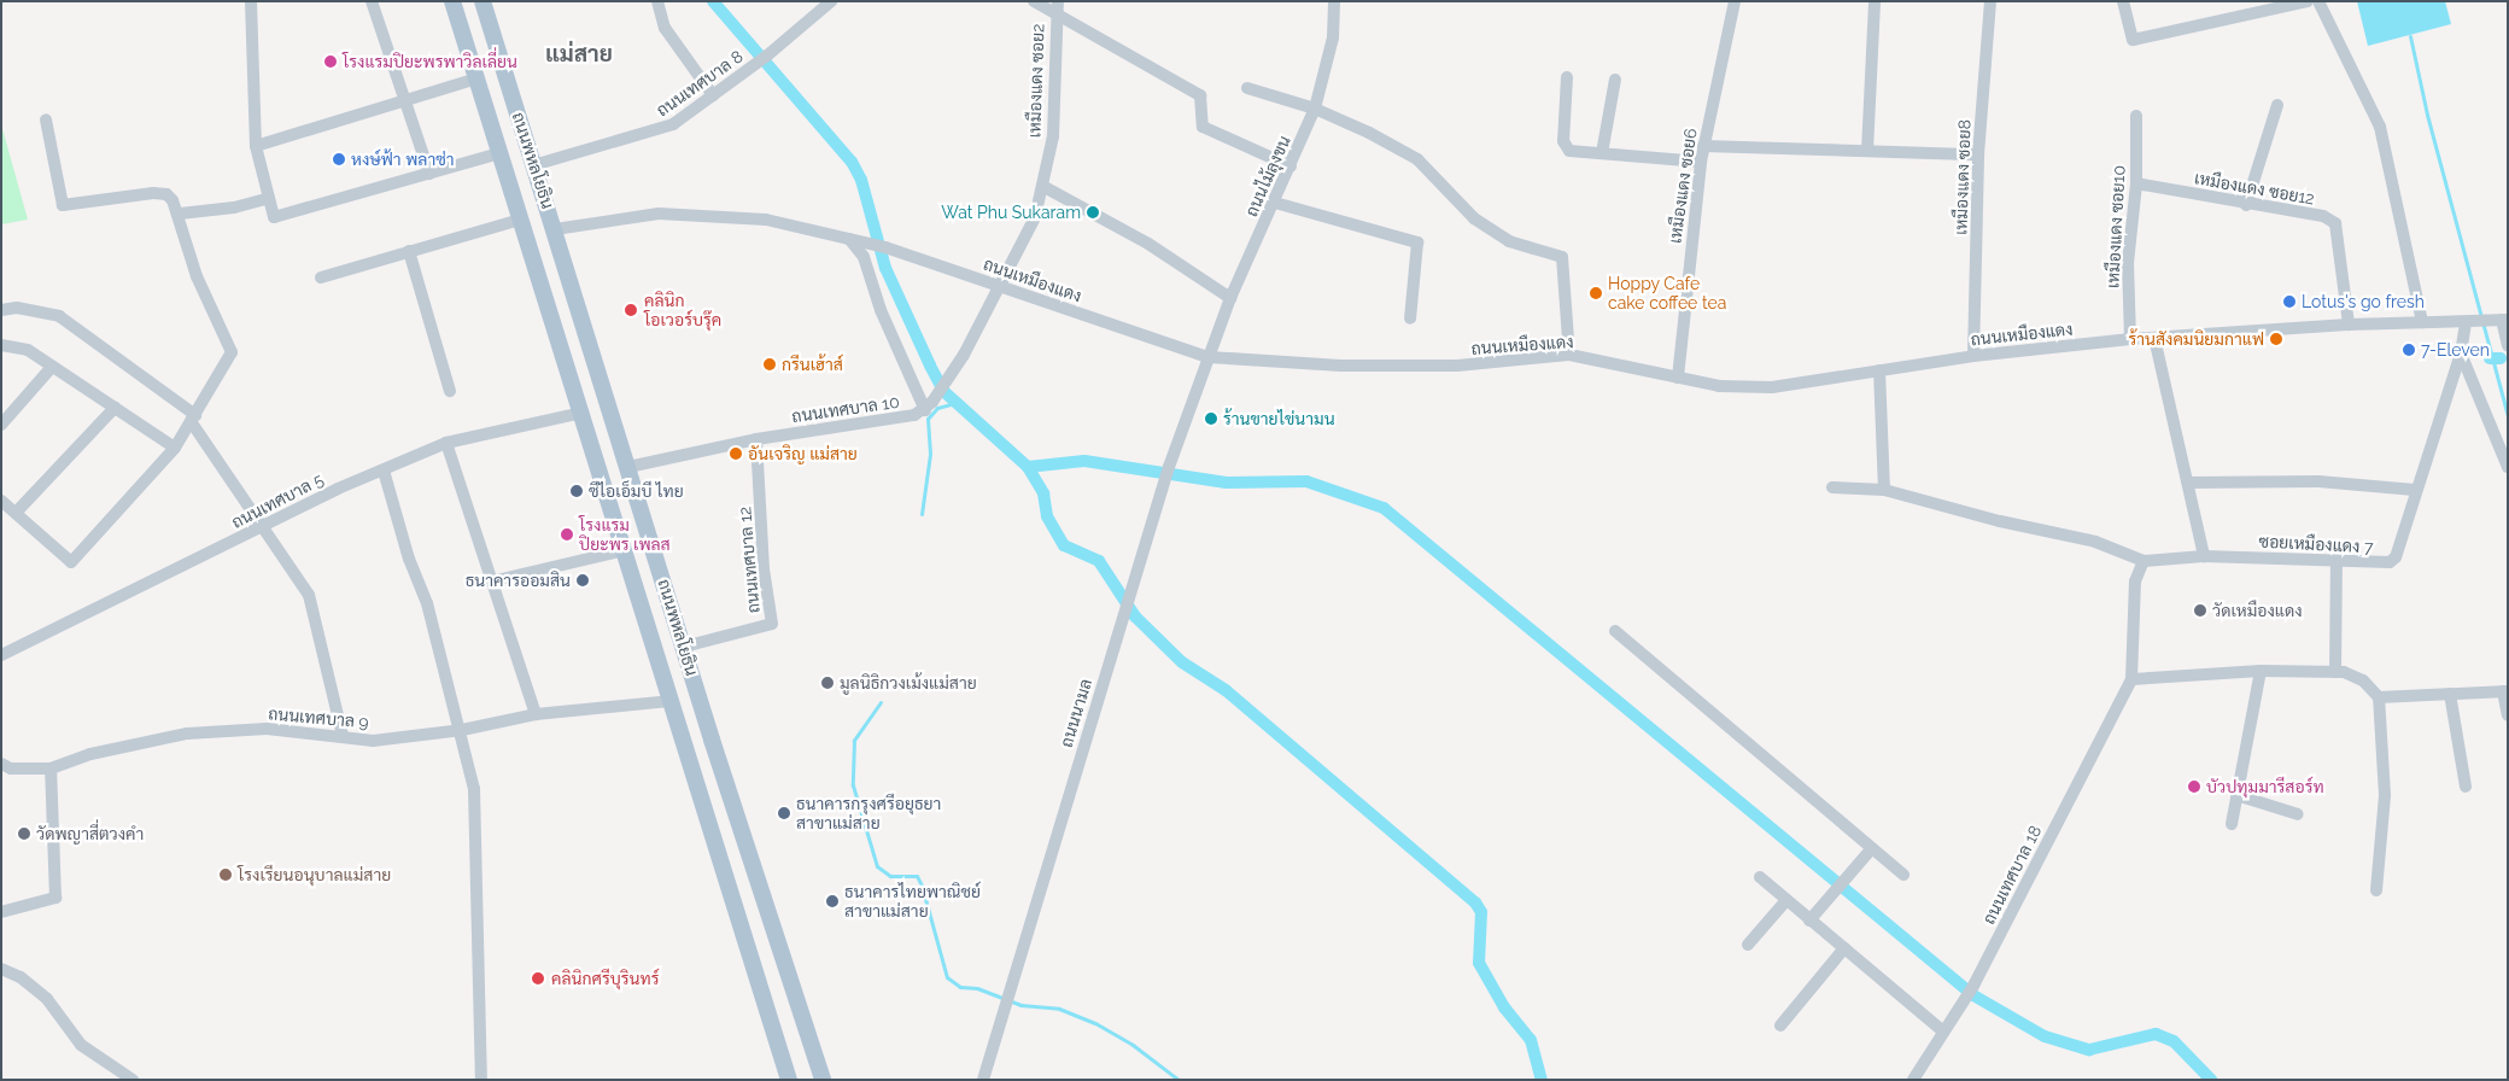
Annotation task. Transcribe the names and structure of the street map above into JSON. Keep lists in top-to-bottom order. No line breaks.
{"streets":{"main road":["ถนนพหลโยธิน"],"street":["เหมืองแดง ซอย2","ถนนเทศบาล 8","ถนนไม้ลุงขน","เหมืองแดง ซอย8","เหมืองแดง ซอย6","เหมืองแดง ซอย12","เหมืองแดง ซอย10","ถนนเหมืองแดง","ถนนเทศบาล 10","ถนนเทศบาล 5","ซอยเหมืองแดง 7","ถนนเทศบาล 12","ถนนนามล","ถนนเทศบาล 9","ถนนเทศบาล 18"]},"crossings":[["เหมืองแดง ซอย2","ถนนเหมืองแดง"],["ถนนเทศบาล 8","ถนนพหลโยธิน"],["ถนนพหลโยธิน","ถนนเหมืองแดง"],["ถนนพหลโยธิน","ถนนเทศบาล 10"],["ถนนพหลโยธิน","ถนนเทศบาล 5"],["ถนนพหลโยธิน","ถนนเทศบาล 12"],["ถนนพหลโยธิน","ถนนเทศบาล 9"],["ถนนไม้ลุงขน","ถนนเหมืองแดง"],["ถนนไม้ลุงขน","ถนนนามล"],["เหมืองแดง ซอย8","ถนนเหมืองแดง"],["เหมืองแดง ซอย6","ถนนเหมืองแดง"],["เหมืองแดง ซอย12","เหมืองแดง ซอย10"],["เหมืองแดง ซอย12","ถนนเหมืองแดง"],["เหมืองแดง ซอย10","ถนนเหมืองแดง"],["ถนนเหมืองแดง","ซอยเหมืองแดง 7"],["ถนนเหมืองแดง","ถนนนามล"],["ถนนเทศบาล 10","ถนนเทศบาล 12"]],"districts":["แม่สาย"],"places":["โรงแรมปิยะพรพาวิลเลี่ยน","หงษ์ฟ้า พลาซ่า","Wat Phu Sukaram","Hoppy Cafe cake coffee tea","Lotus's go fresh","คลินิก โอเวอร์บรุ๊ค","ร้านสังคมนิยมกาแฟ","7-Eleven","กรีนเฮ้าส์","ร้านขายไข่นามน","อันเจริญ แม่สาย","ซีไอเอ็มบี ไทย","โรงแรม ปิยะพร เพลส","ธนาคารออมสิน","วัดเหมืองแดง","มูลนิธิกวงเม้งแม่สาย","บัวปทุมมารีสอร์ท","ธนาคารกรุงศรีอยุธยา สาขาแม่สาย","วัดพญาสี่ตวงคำ","โรงเรียนอนุบาลแม่สาย","ธนาคารไทยพาณิชย์ สาขาแม่สาย","คลินิกศรีบุรินทร์"]}
